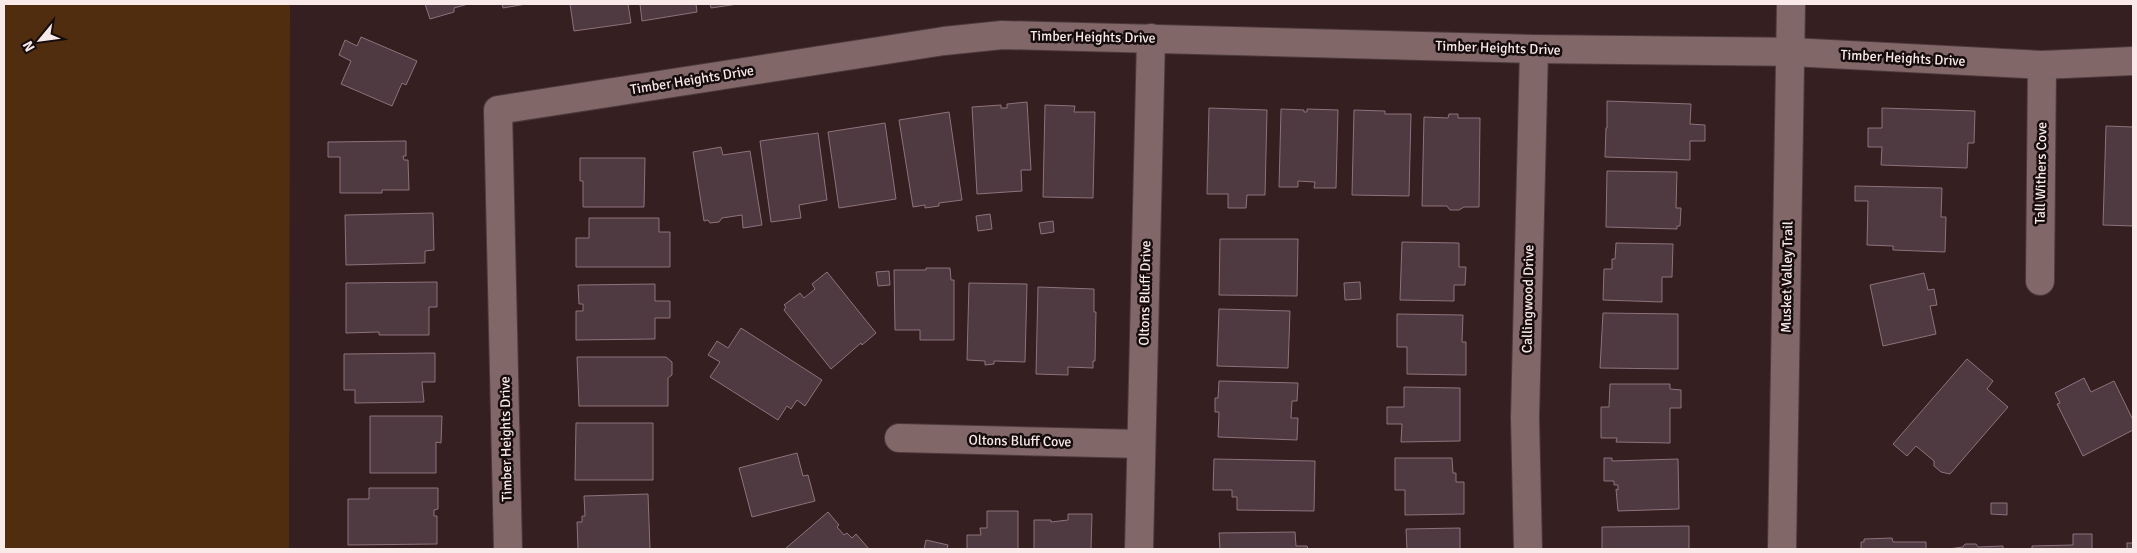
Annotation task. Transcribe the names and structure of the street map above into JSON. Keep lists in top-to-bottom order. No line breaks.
{"streets":{"street":["Timber Heights Drive","Tall Withers Cove","Musket Valley Trail","Oltons Bluff Drive","Callingwood Drive","Oltons Bluff Cove"]},"crossings":[["Timber Heights Drive","Tall Withers Cove"],["Timber Heights Drive","Musket Valley Trail"],["Timber Heights Drive","Oltons Bluff Drive"],["Timber Heights Drive","Callingwood Drive"],["Oltons Bluff Drive","Oltons Bluff Cove"]],"north":"bottom left"}
